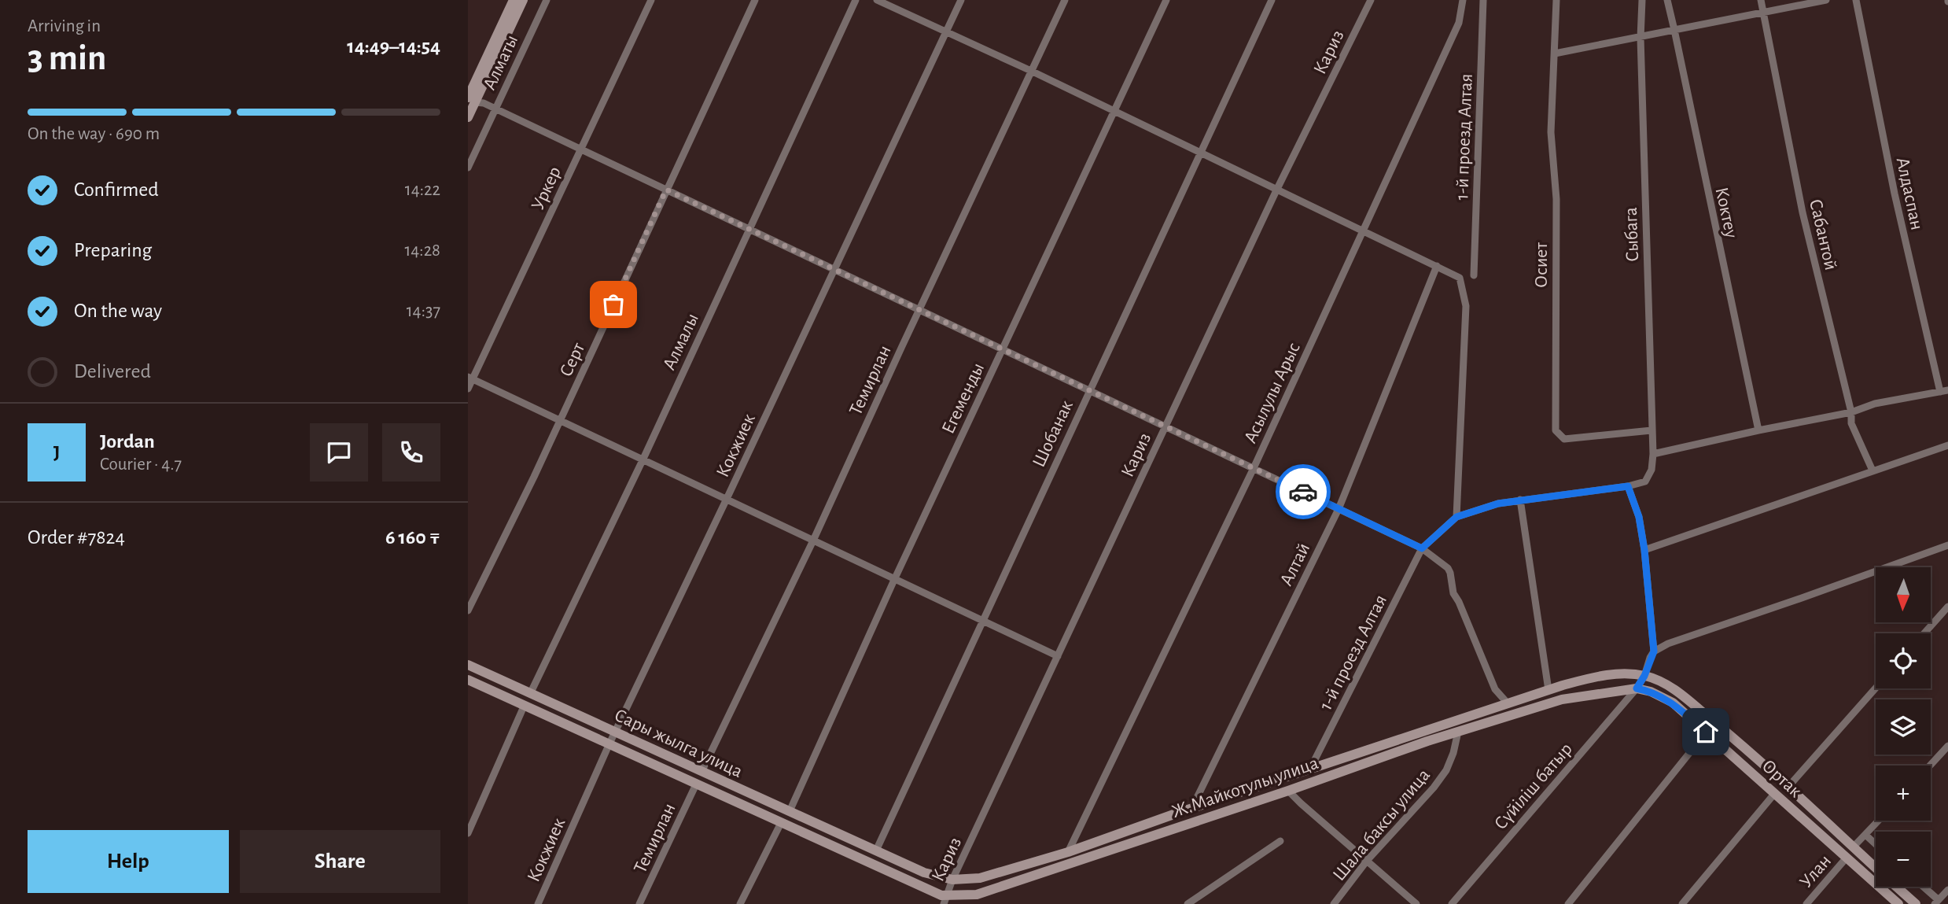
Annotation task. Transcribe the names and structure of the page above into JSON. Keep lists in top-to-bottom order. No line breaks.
{"streets":{"street":["Кариз","Алматы","1-й проезд Алтая","Уркер","Алдаспан","Коктеу","Сыбага","Сабантой","Осиет","Алмалы","Серт","Темирлан","Асылулы Арыс","Егеменды","Шобанак","Кокжиек","Алтай","Сары жылга улица","Ортак","Сүйіліш батыр","Ж.Майкотулы улица","Шала баксы улица","Улан"]},"crossings":[["Кариз","Ж.Майкотулы улица"],["1-й проезд Алтая","Ж.Майкотулы улица"],["Сыбага","Осиет"],["Алмалы","Сары жылга улица"],["Темирлан","Сары жылга улица"],["Асылулы Арыс","Ж.Майкотулы улица"],["Егеменды","Сары жылга улица"],["Шобанак","Сары жылга улица"],["Шобанак","Ж.Майкотулы улица"],["Кокжиек","Сары жылга улица"],["Алтай","Ж.Майкотулы улица"],["Сары жылга улица","Ж.Майкотулы улица"],["Ортак","Сүйіліш батыр"],["Ортак","Ж.Майкотулы улица"],["Ортак","Улан"],["Сүйіліш батыр","Ж.Майкотулы улица"],["Ж.Майкотулы улица","Шала баксы улица"]],"north":"bottom","page":{"heading":["3 min","Arriving in","14:49–14:54"],"panel":["Jordan","Courier · 4.7","Order #7824","6 160 ₸"],"bar":"On the way · 690 m","list":[["Confirmed","14:22"],["Preparing","14:28"],["On the way","14:37"],"Delivered"],"round":"J","map_buttons":["+","−"],"buttons":["Help","Share"]}}
